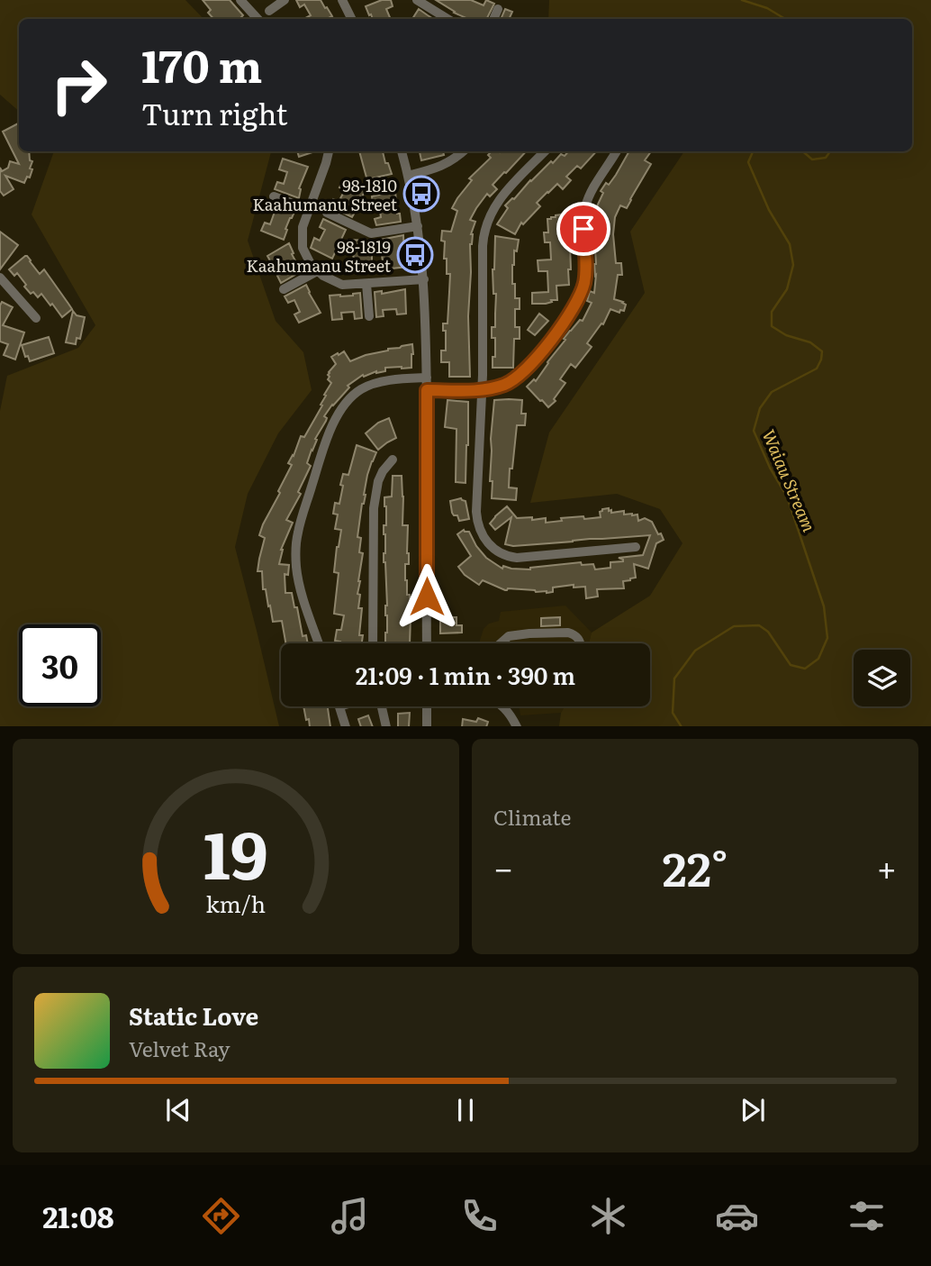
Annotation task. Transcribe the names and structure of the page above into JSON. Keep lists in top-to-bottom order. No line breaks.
{"water":["Waiau Stream"],"places":{"bus stop":["98-1810 Kaahumanu Street","98-1819 Kaahumanu Street"]},"page":{"turn":["170 m","Turn right"],"limit":"30","trip":"21:09 · 1 min · 390 m","tile":"Climate","heat":["−","22°","+"],"song":["Static Love","Velvet Ray"],"tabs":"21:08","gauge":["19","km/h"]}}
